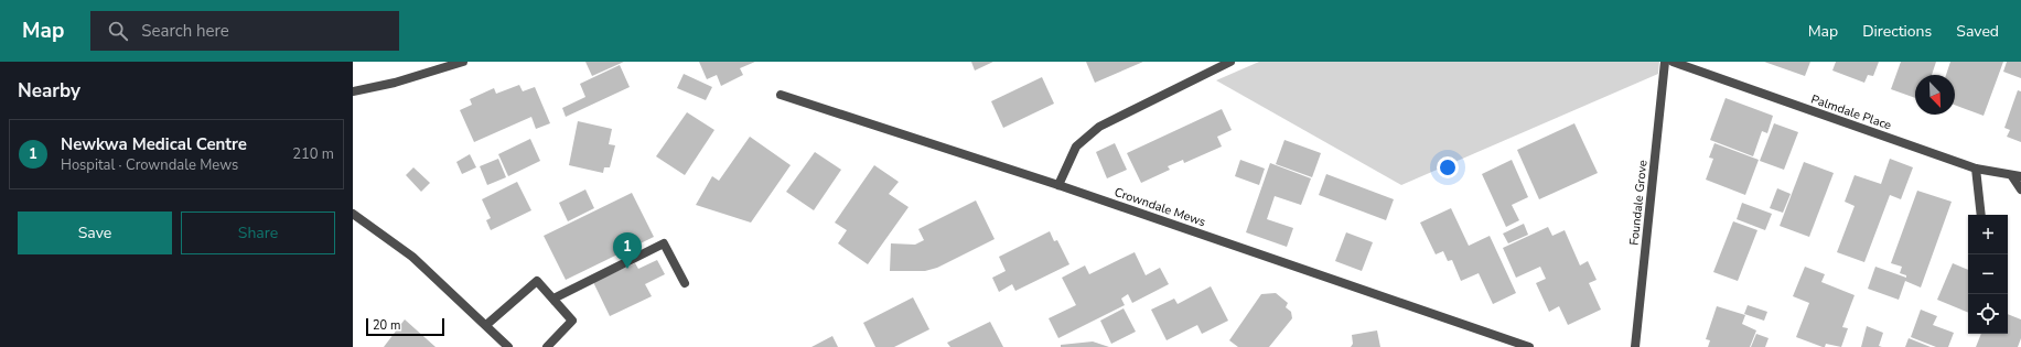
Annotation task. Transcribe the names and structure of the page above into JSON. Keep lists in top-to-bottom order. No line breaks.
{"streets":{"street":["Palmdale Place","Foundale Grove","Crowndale Mews"]},"scale_bar":"20 m","north":"bottom right","page":{"header":"Map","search":"Search here","nav":["Map","Directions","Saved"],"heading":"Nearby","list":[{"mark":"1","name":"Newkwa Medical Centre","note":"Hospital · Crowndale Mews","value":"210 m"}],"buttons":["Save","Share"],"map_buttons":["+","−"],"pins":"1","scale":"20 m"}}
